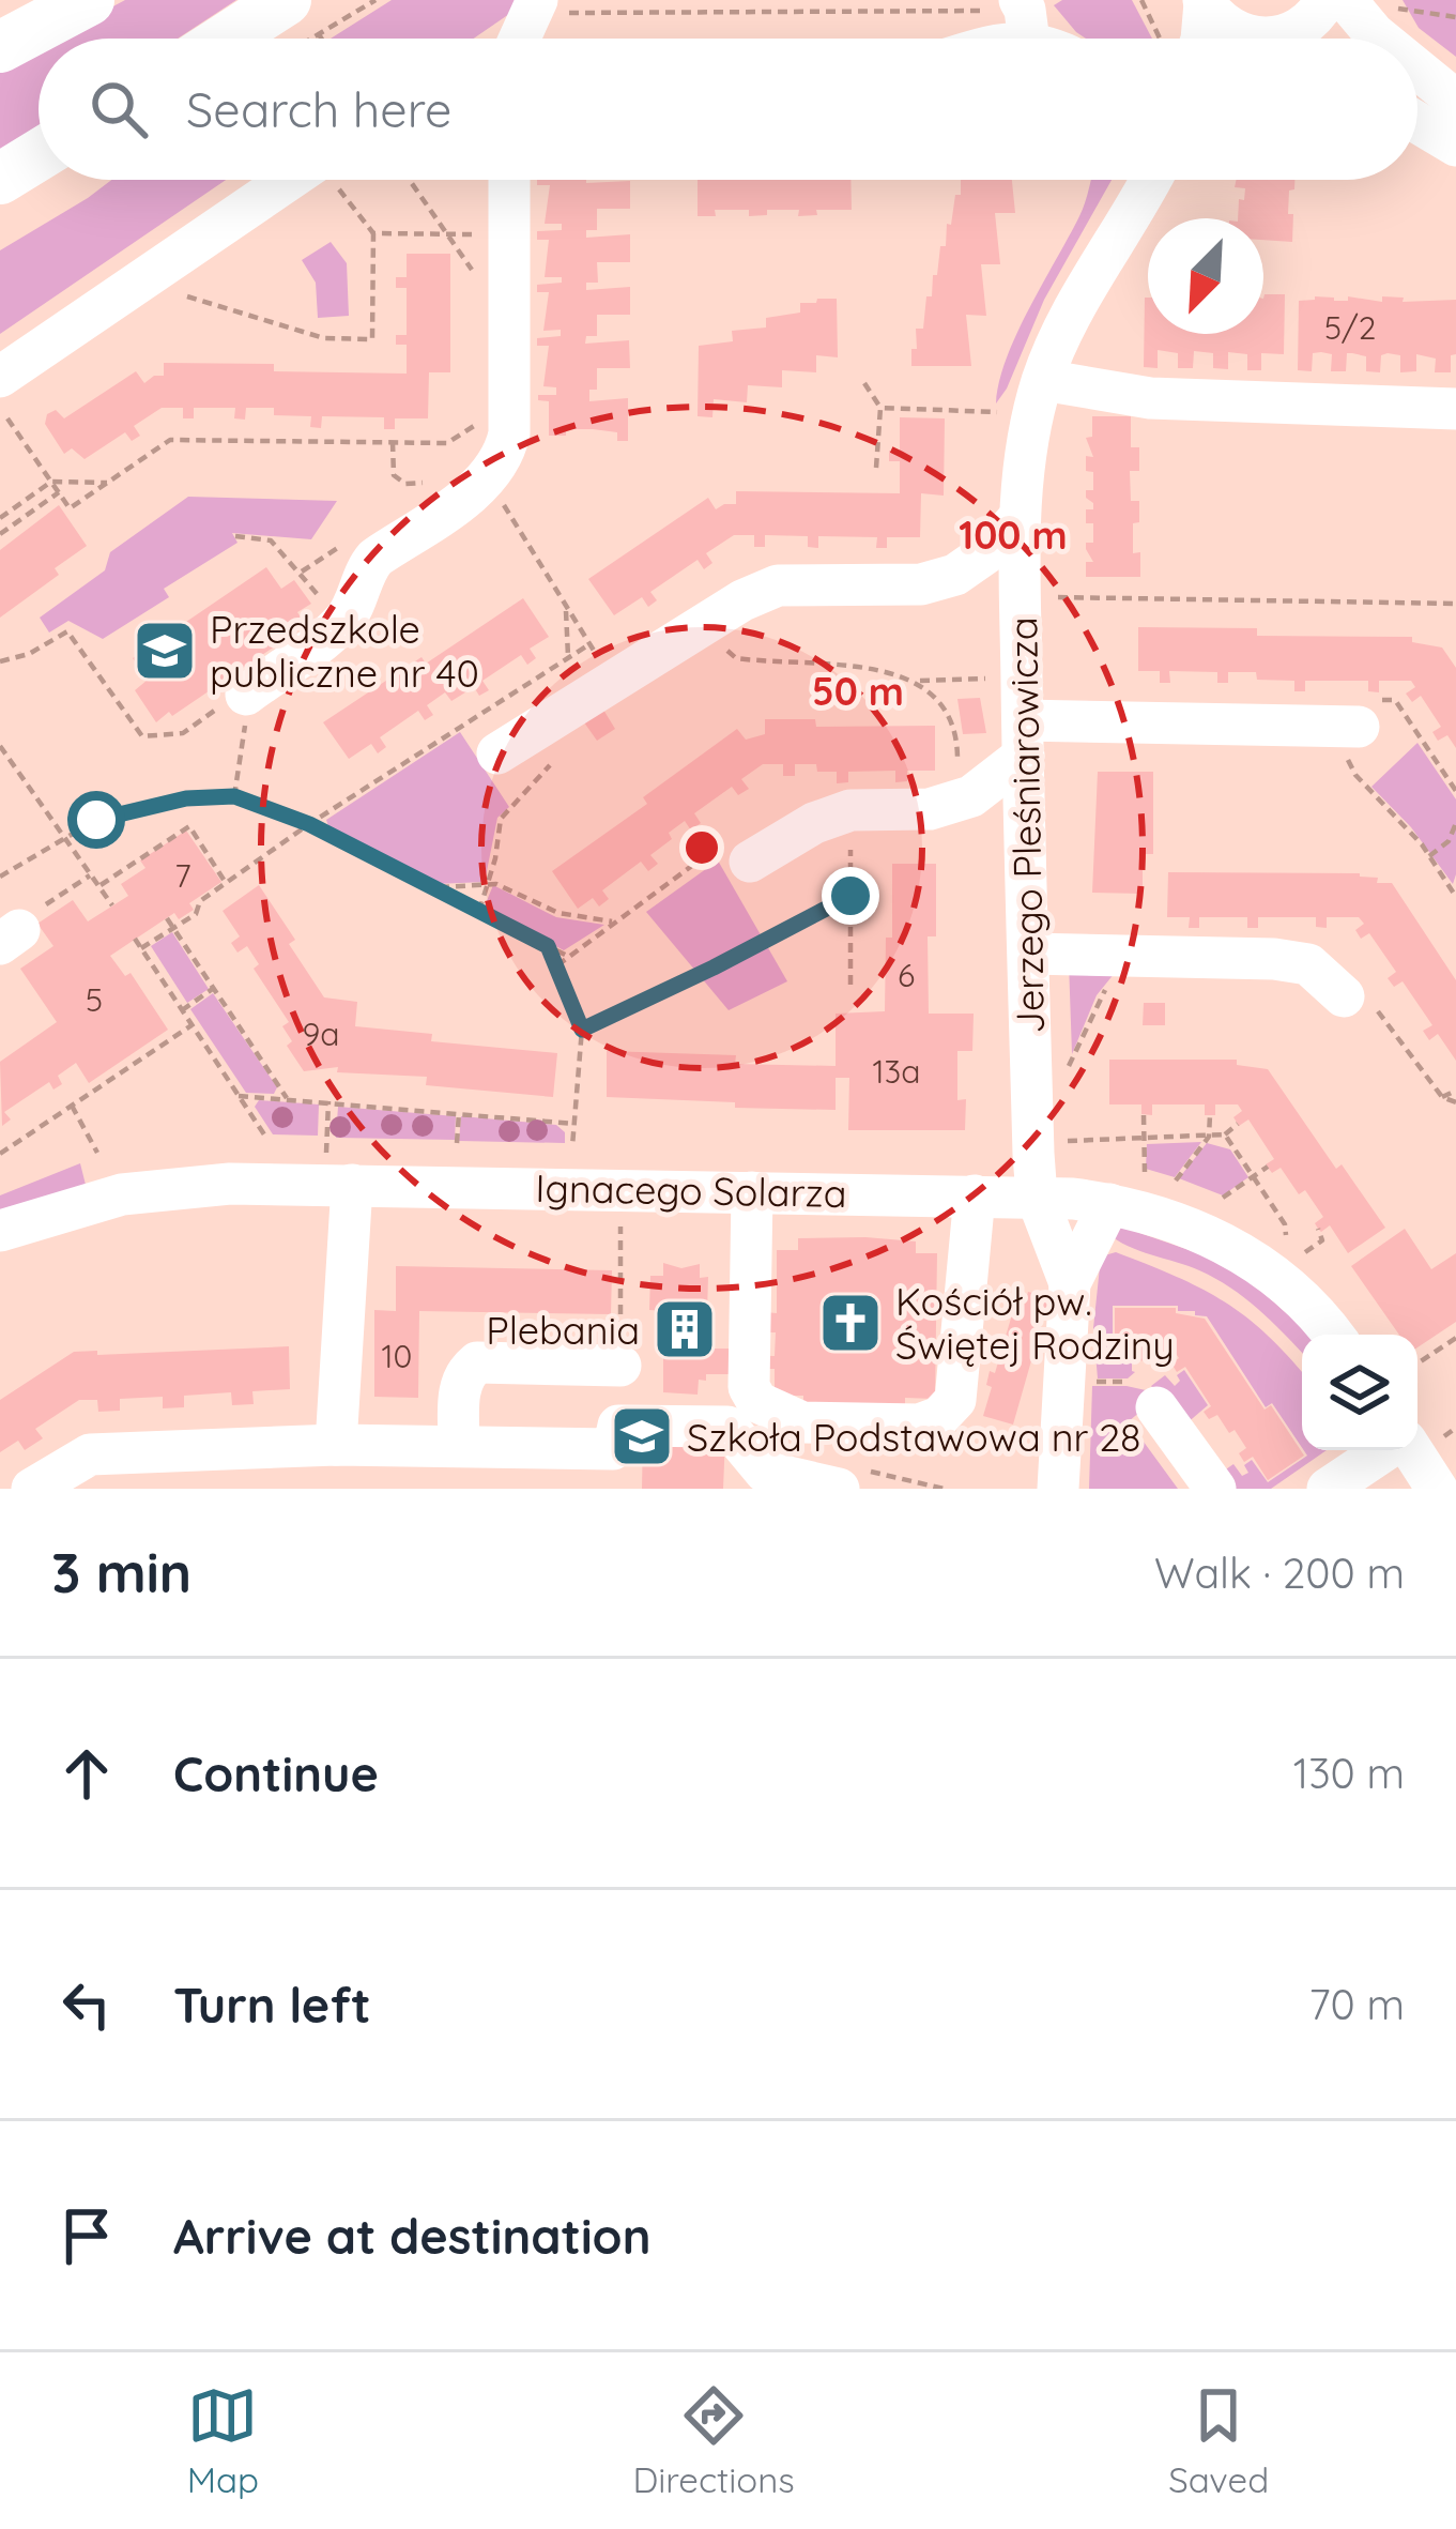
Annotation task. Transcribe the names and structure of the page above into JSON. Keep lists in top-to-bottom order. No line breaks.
{"streets":{"street":["Jerzego Pleśniarowicza","Ignacego Solarza"]},"crossings":[["Jerzego Pleśniarowicza","Ignacego Solarza"]],"places":{"school or university":["Przedszkole publiczne nr 40","Szkoła Podstawowa nr 28"],"church":["Kościół pw. Świętej Rodziny"],"building":["Plebania"]},"house_numbers":["5/2","7","6","5","9a","13a","10"],"north":"bottom left","page":{"search":"Search here","heading":["3 min","Walk · 200 m"],"list":[["Continue","130 m"],["Turn left","70 m"],"Arrive at destination"],"nav":["Map","Directions","Saved"]},"rings":["100 m","50 m"]}
